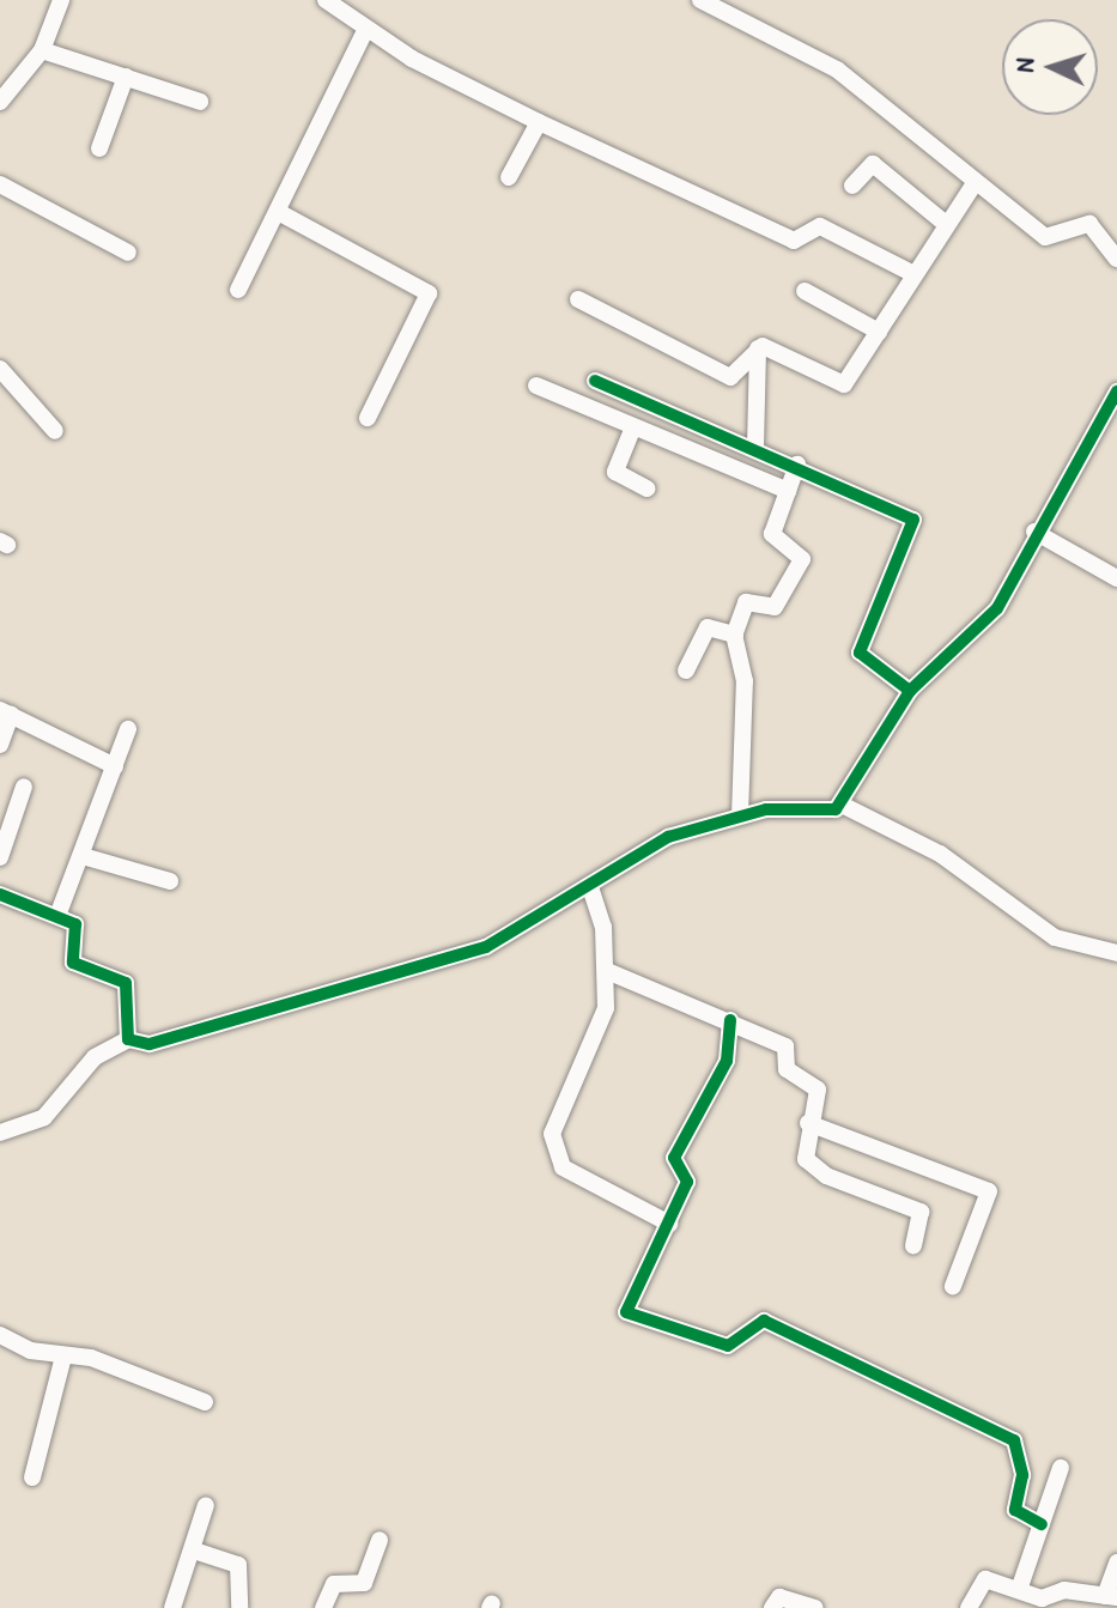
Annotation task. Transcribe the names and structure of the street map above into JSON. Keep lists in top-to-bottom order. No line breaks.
{"north":"left"}
